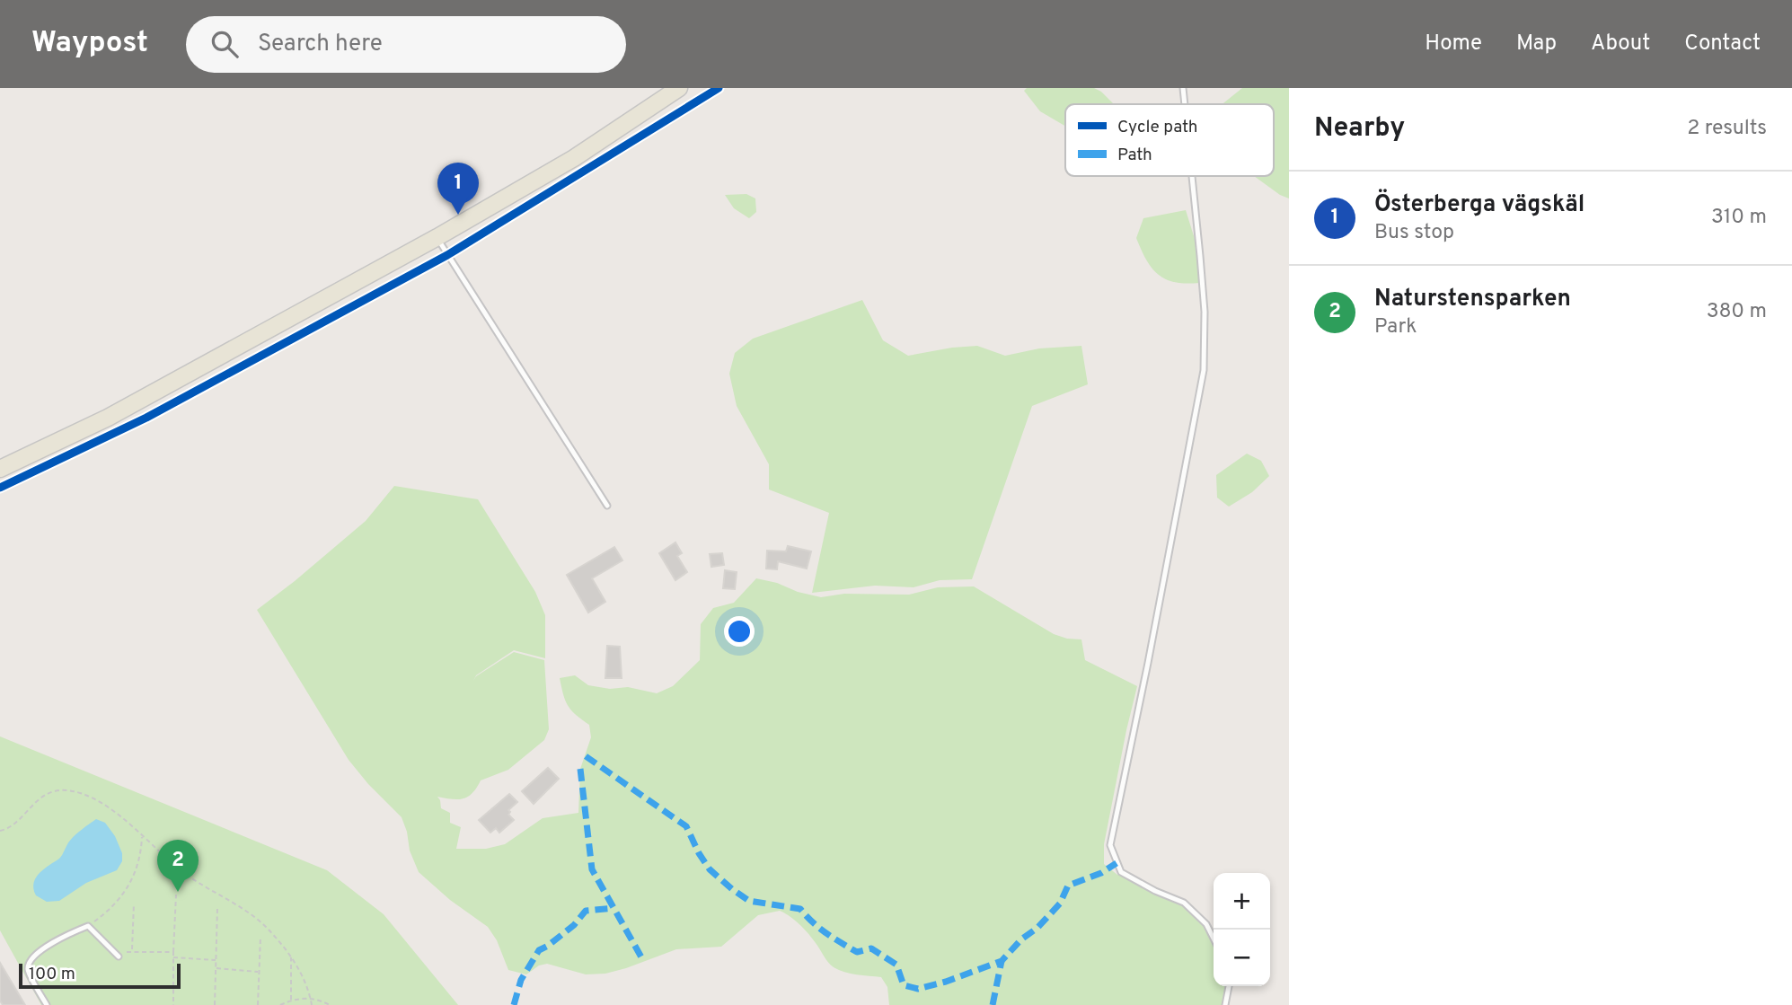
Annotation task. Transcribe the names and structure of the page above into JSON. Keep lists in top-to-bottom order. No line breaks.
{"legend":["Cycle path","Path"],"scale_bar":"100 m","page":{"header":"Waypost","search":"Search here","nav":["Home","Map","About","Contact"],"heading":["Nearby","2 results"],"pins":["1","2"],"list":[{"mark":"1","name":"Österberga vägskäl","note":"Bus stop","value":"310 m"},{"mark":"2","name":"Naturstensparken","note":"Park","value":"380 m"}],"map_buttons":["+","−"],"scale":"100 m"}}
